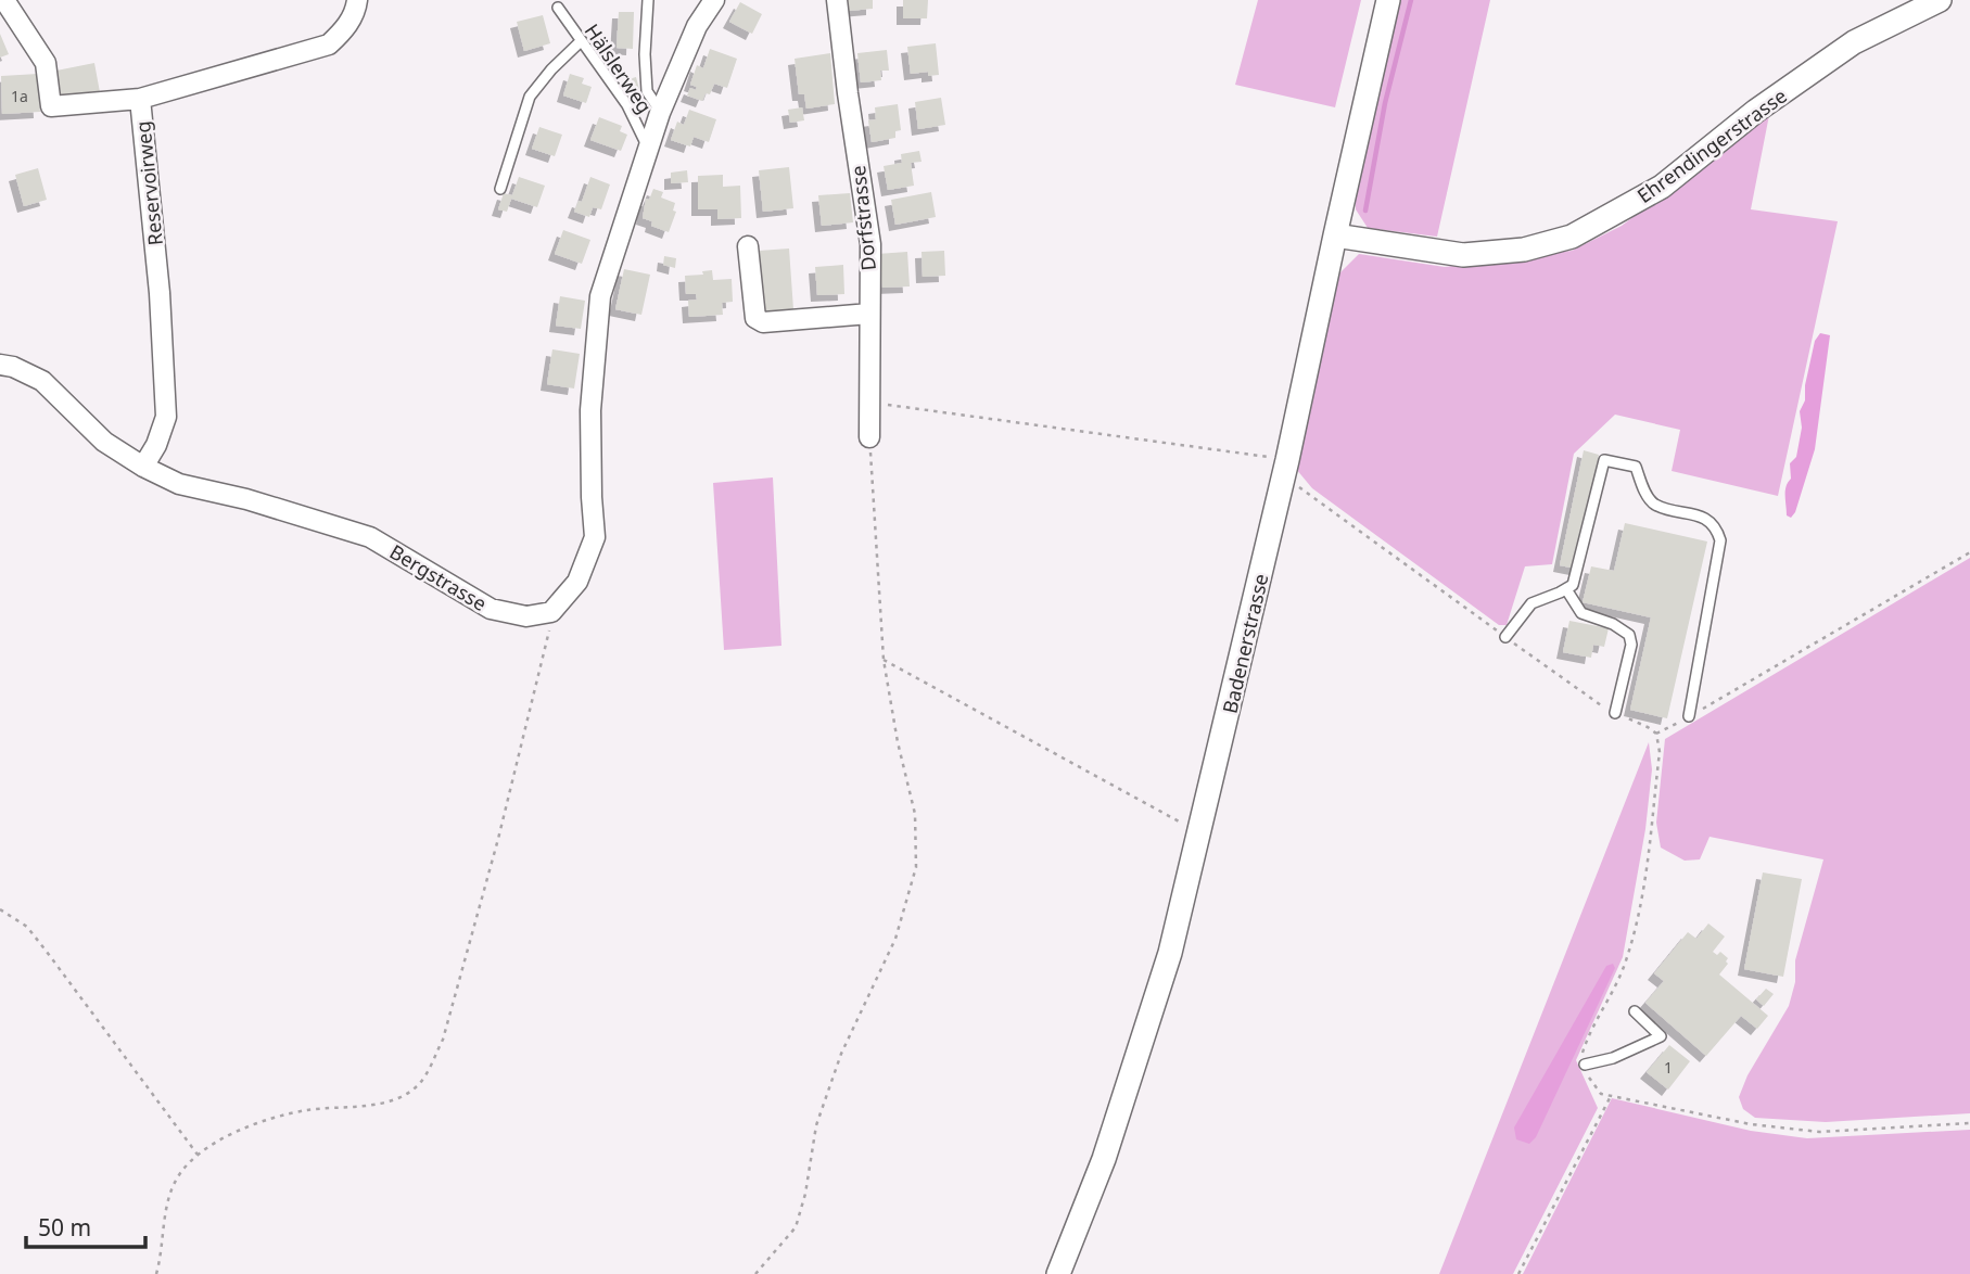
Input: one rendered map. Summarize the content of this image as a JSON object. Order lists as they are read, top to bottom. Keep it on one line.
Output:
{"streets":{"street":["Ehrendingerstrasse","Reservoirweg","Dorfstrasse","Bergstrasse","Badenerstrasse"],"lane":["Hälslerweg"]},"crossings":[["Ehrendingerstrasse","Badenerstrasse"],["Reservoirweg","Bergstrasse"]],"house_numbers":["1a","1"],"scale_bar":"50 m"}
